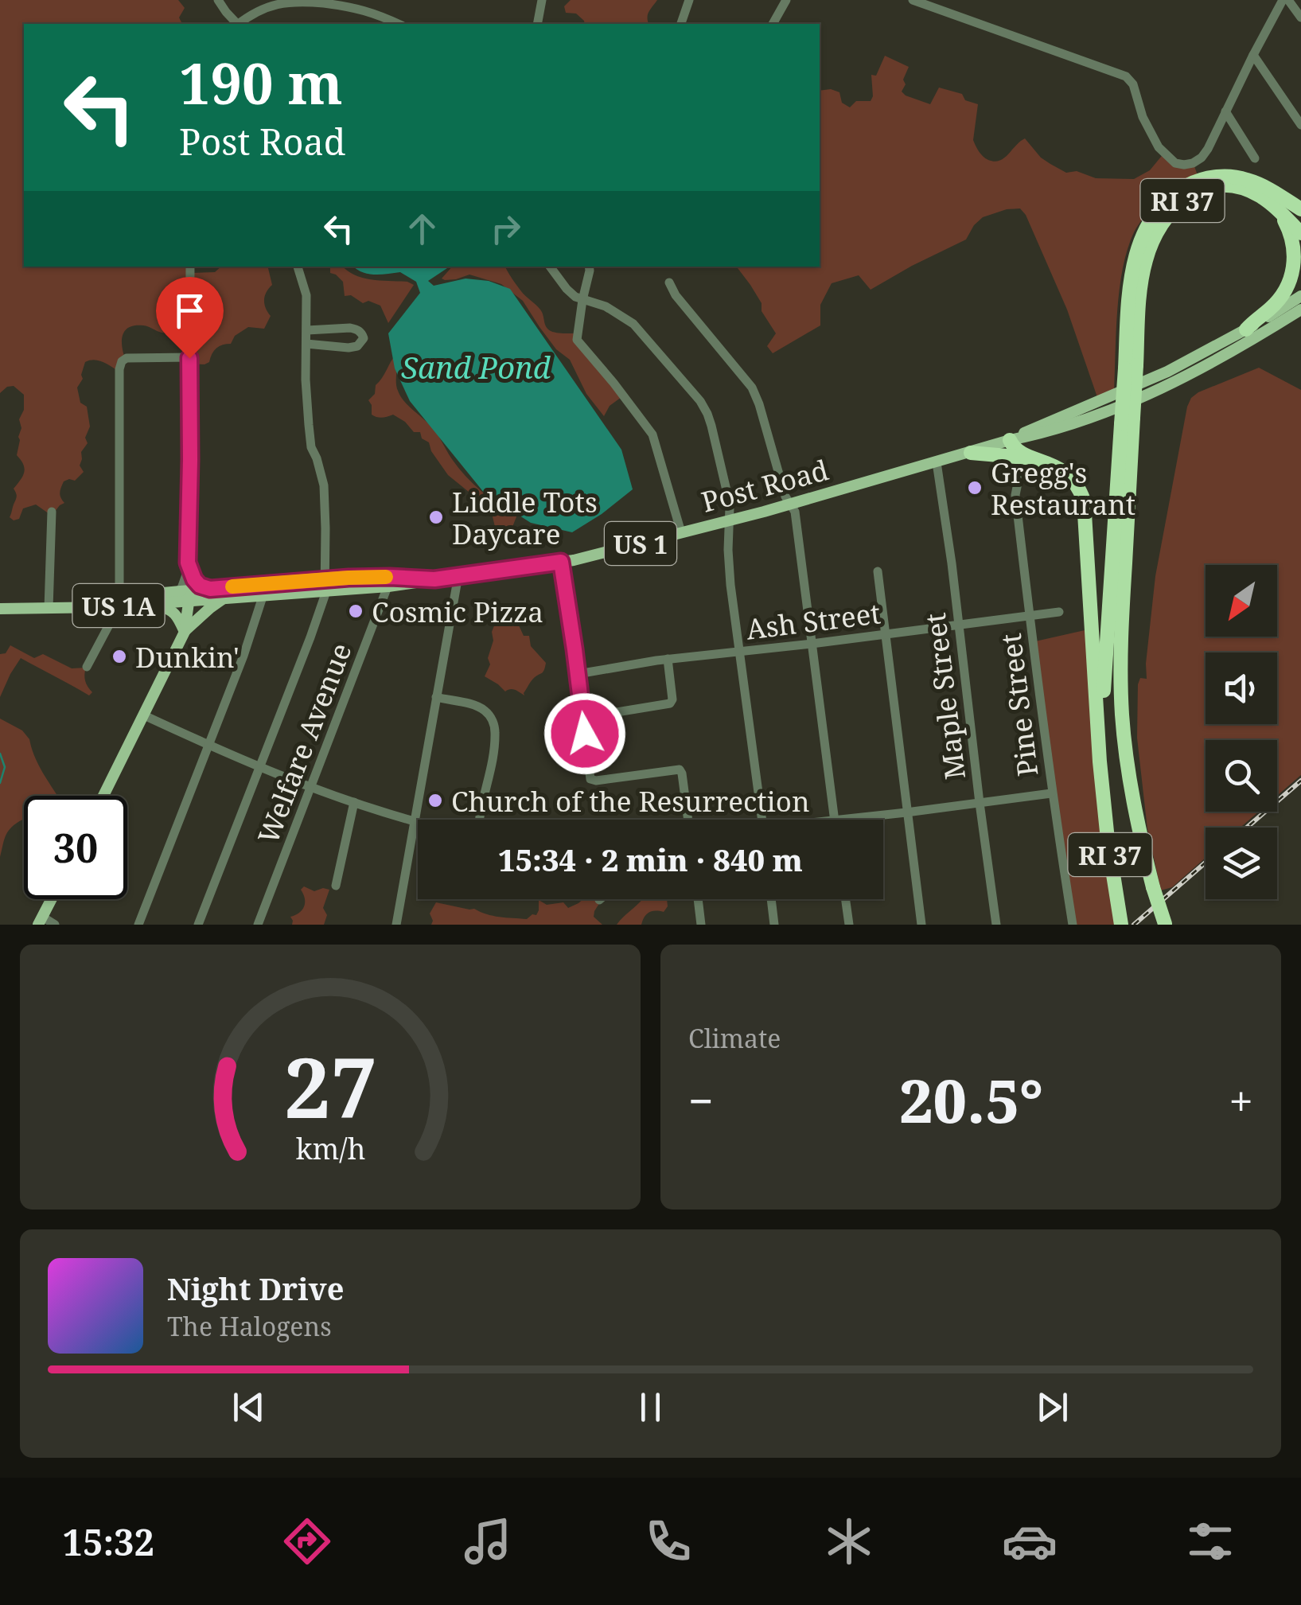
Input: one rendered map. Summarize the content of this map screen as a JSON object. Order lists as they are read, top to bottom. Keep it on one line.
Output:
{"streets":{"highway":["RI 37"],"main road":["Post Road","US 1","US 1A"],"street":["Ash Street","Maple Street","Pine Street","Welfare Avenue"]},"crossings":[["Post Road","Maple Street"],["Post Road","Welfare Avenue"],["Ash Street","Maple Street"],["Ash Street","Pine Street"]],"water":["Sand Pond"],"places":["Gregg's Restaurant","Liddle Tots Daycare","Cosmic Pizza","Dunkin'","Church of the Resurrection"],"north":"bottom left","page":{"turn":["190 m","Post Road"],"limit":"30","trip":"15:34 · 2 min · 840 m","tile":"Climate","heat":["−","20.5°","+"],"song":["Night Drive","The Halogens"],"tabs":"15:32","gauge":["27","km/h"]}}
